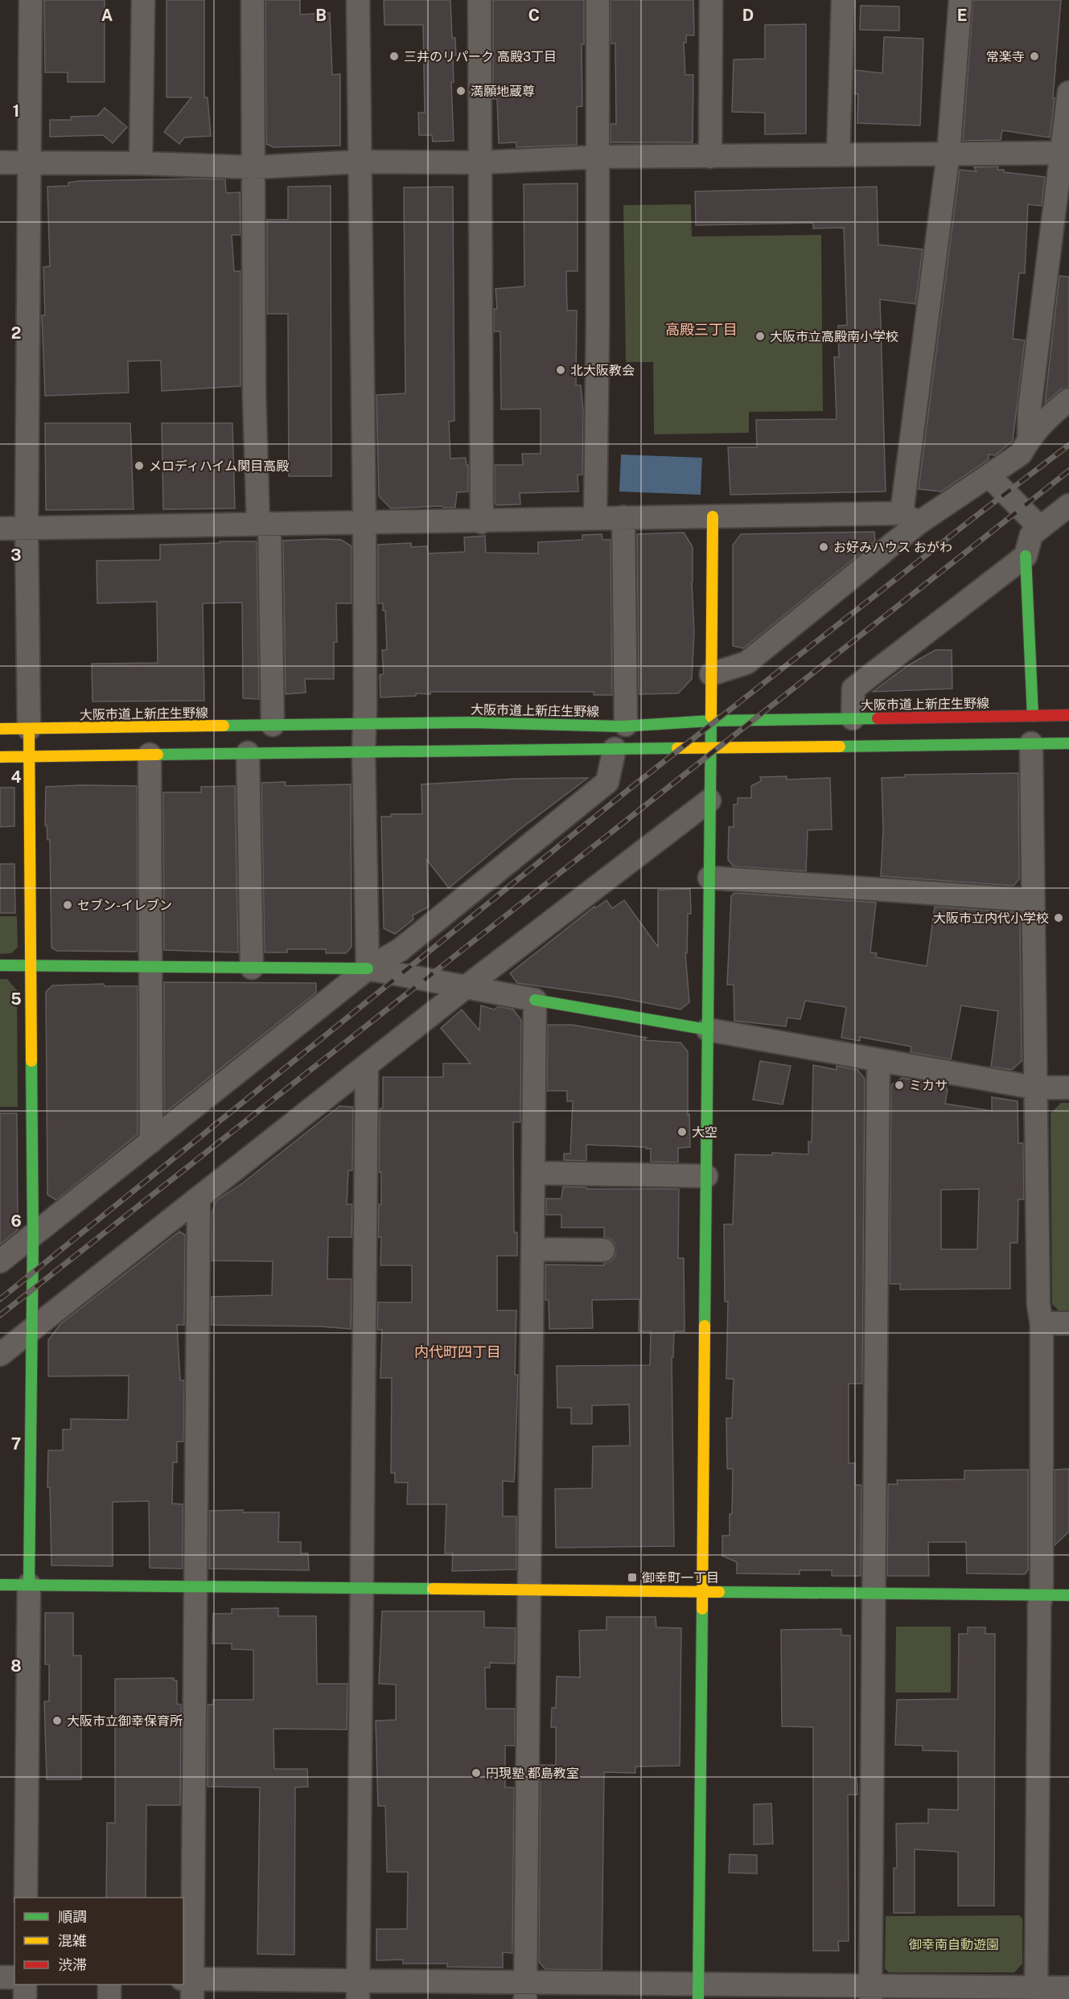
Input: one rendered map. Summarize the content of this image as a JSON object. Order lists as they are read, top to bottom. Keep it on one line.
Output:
{"streets":{"street":["大阪市道上新庄生野線"]},"districts":["高殿三丁目","内代町四丁目"],"parks":["御幸南自動遊園"],"places":{"other":["三井のリパーク 高殿3丁目","常楽寺","満願地蔵尊","大阪市立高殿南小学校","北大阪教会","メロディハイム関目高殿","お好みハウス おがわ","セブン-イレブン","大阪市立内代小学校","ミカサ","大空","大阪市立御幸保育所","円現塾 都島教室"],"transit":["御幸町一丁目"]},"legend":["順調","混雑","渋滞"],"grid":{"columns":["A","B","C","D","E"],"rows":["1","2","3","4","5","6","7","8"]}}
